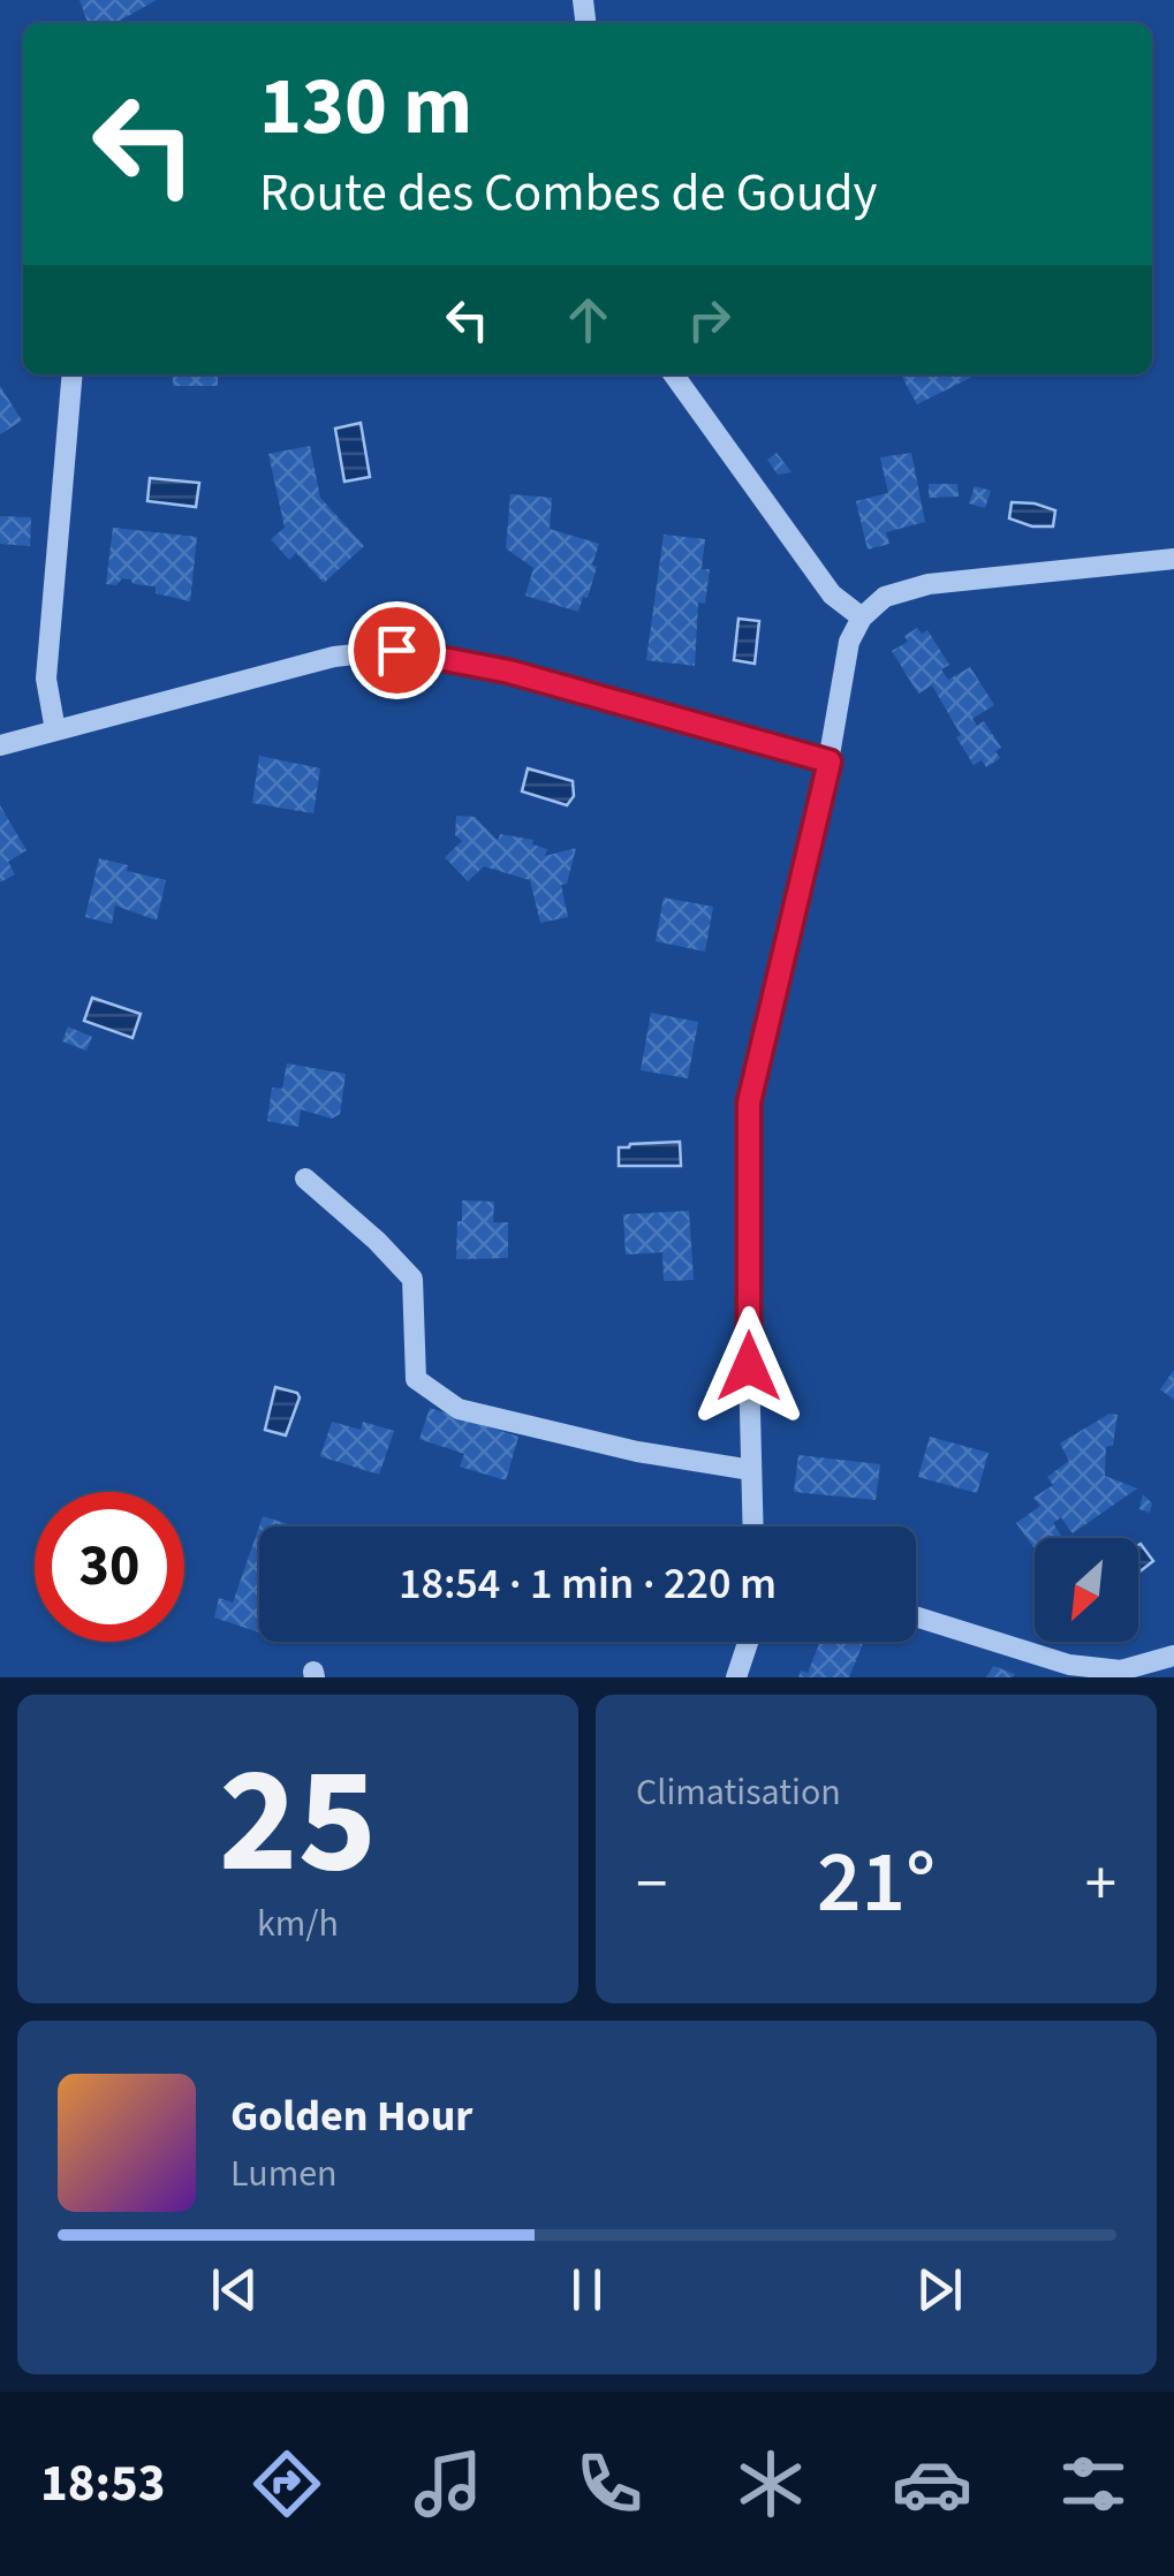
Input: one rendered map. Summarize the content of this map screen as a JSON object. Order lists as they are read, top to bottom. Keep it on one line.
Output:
{"north":"bottom left","page":{"turn":["130 m","Route des Combes de Goudy"],"limit":"30","trip":"18:54 · 1 min · 220 m","tile":[["25","km/h"],"Climatisation"],"heat":["−","21°","+"],"song":["Golden Hour","Lumen"],"tabs":"18:53"}}
